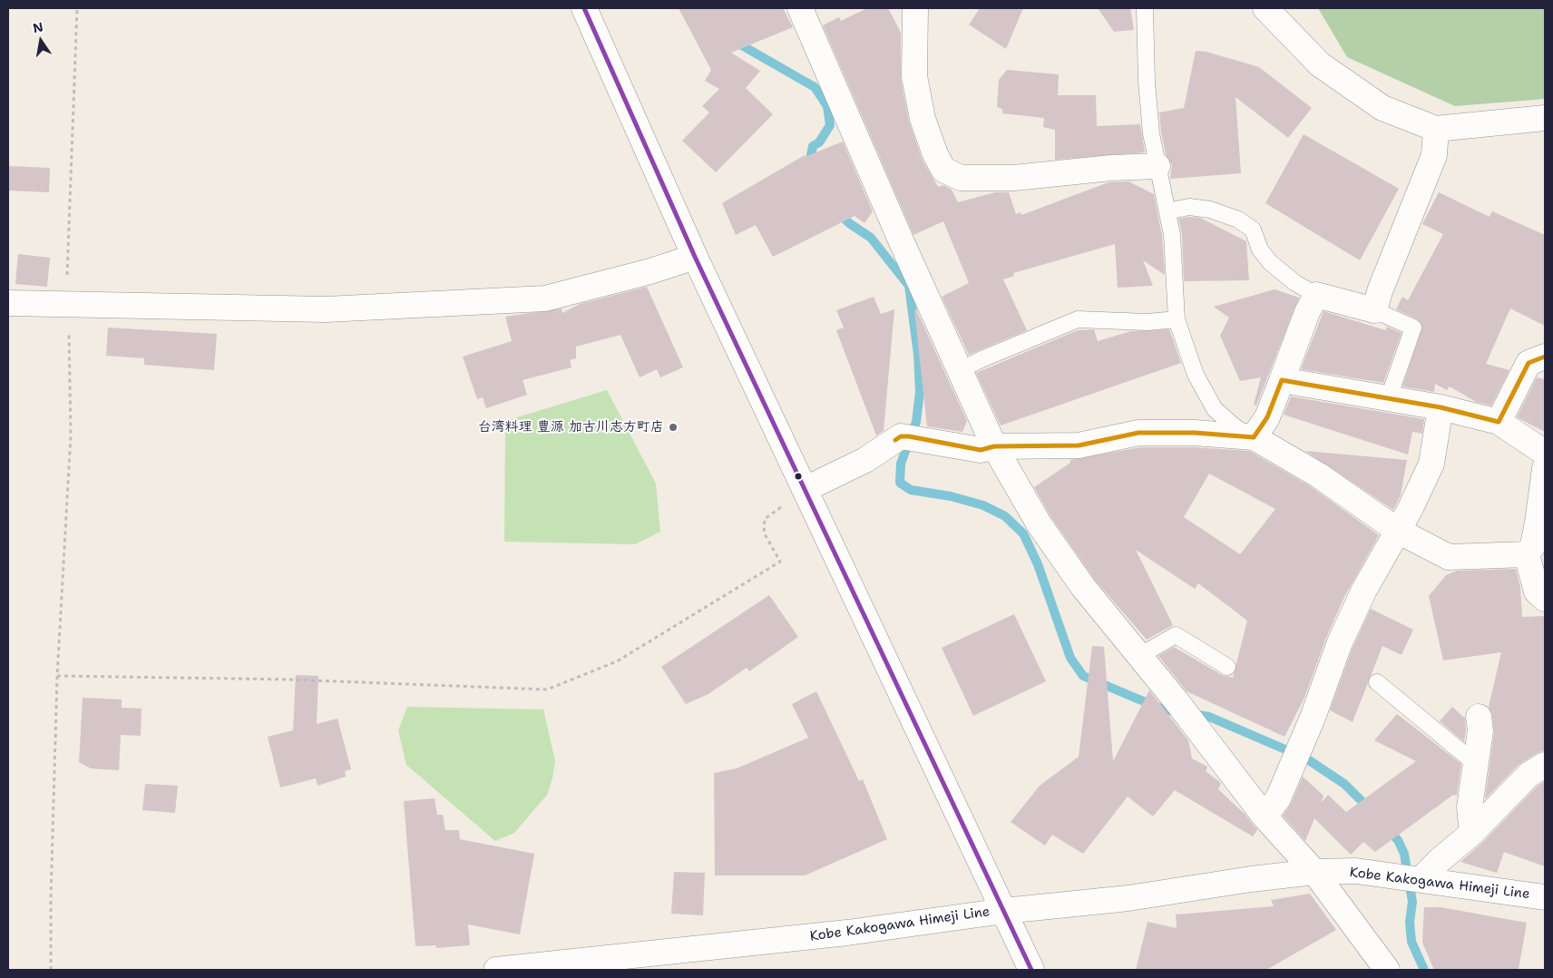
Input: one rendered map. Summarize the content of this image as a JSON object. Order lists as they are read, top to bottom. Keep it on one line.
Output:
{"streets":{"street":["Kobe Kakogawa Himeji Line"]},"places":["台湾料理 豊源 加古川志方町店"],"north":"top"}
